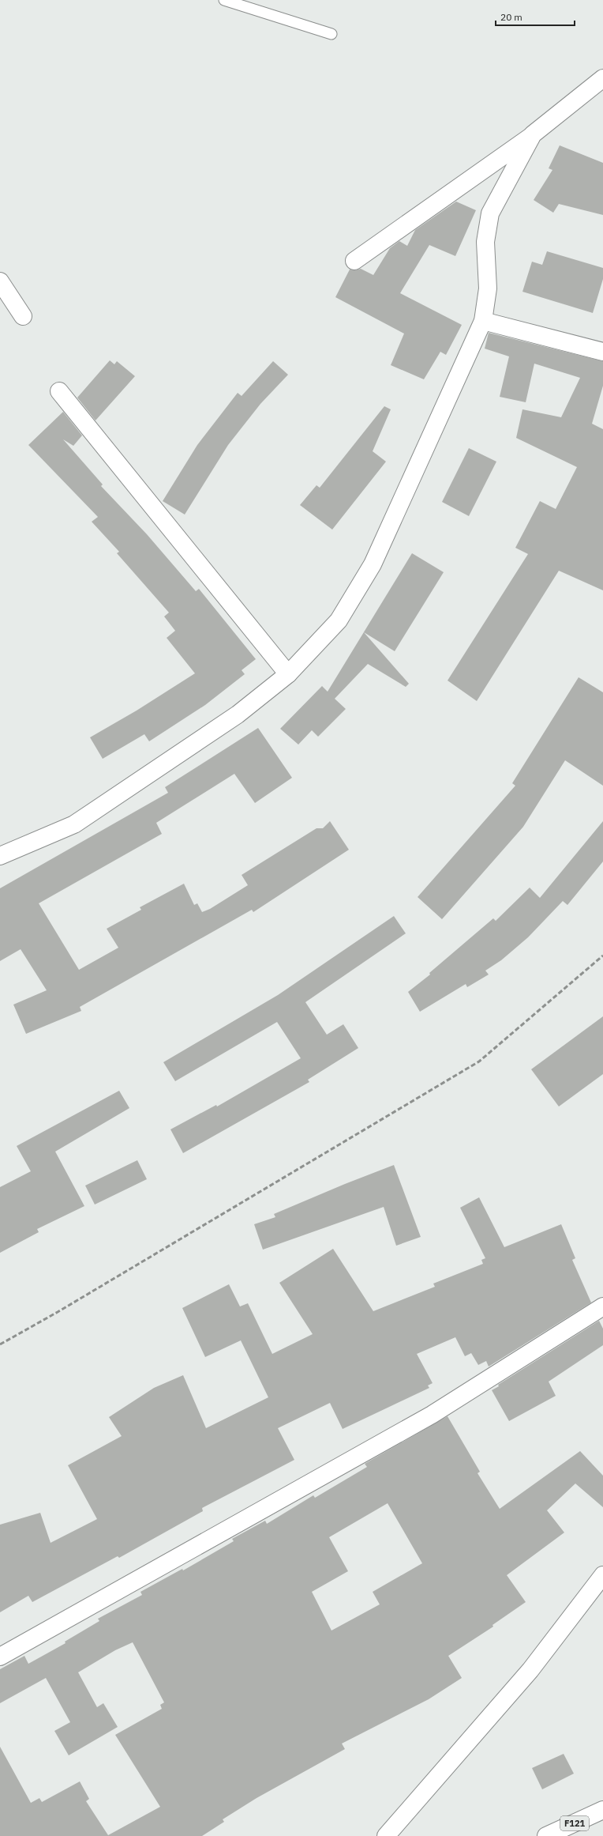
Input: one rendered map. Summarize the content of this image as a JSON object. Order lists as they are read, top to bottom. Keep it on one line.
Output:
{"streets":{"street":["F121"]},"scale_bar":"20 m"}
